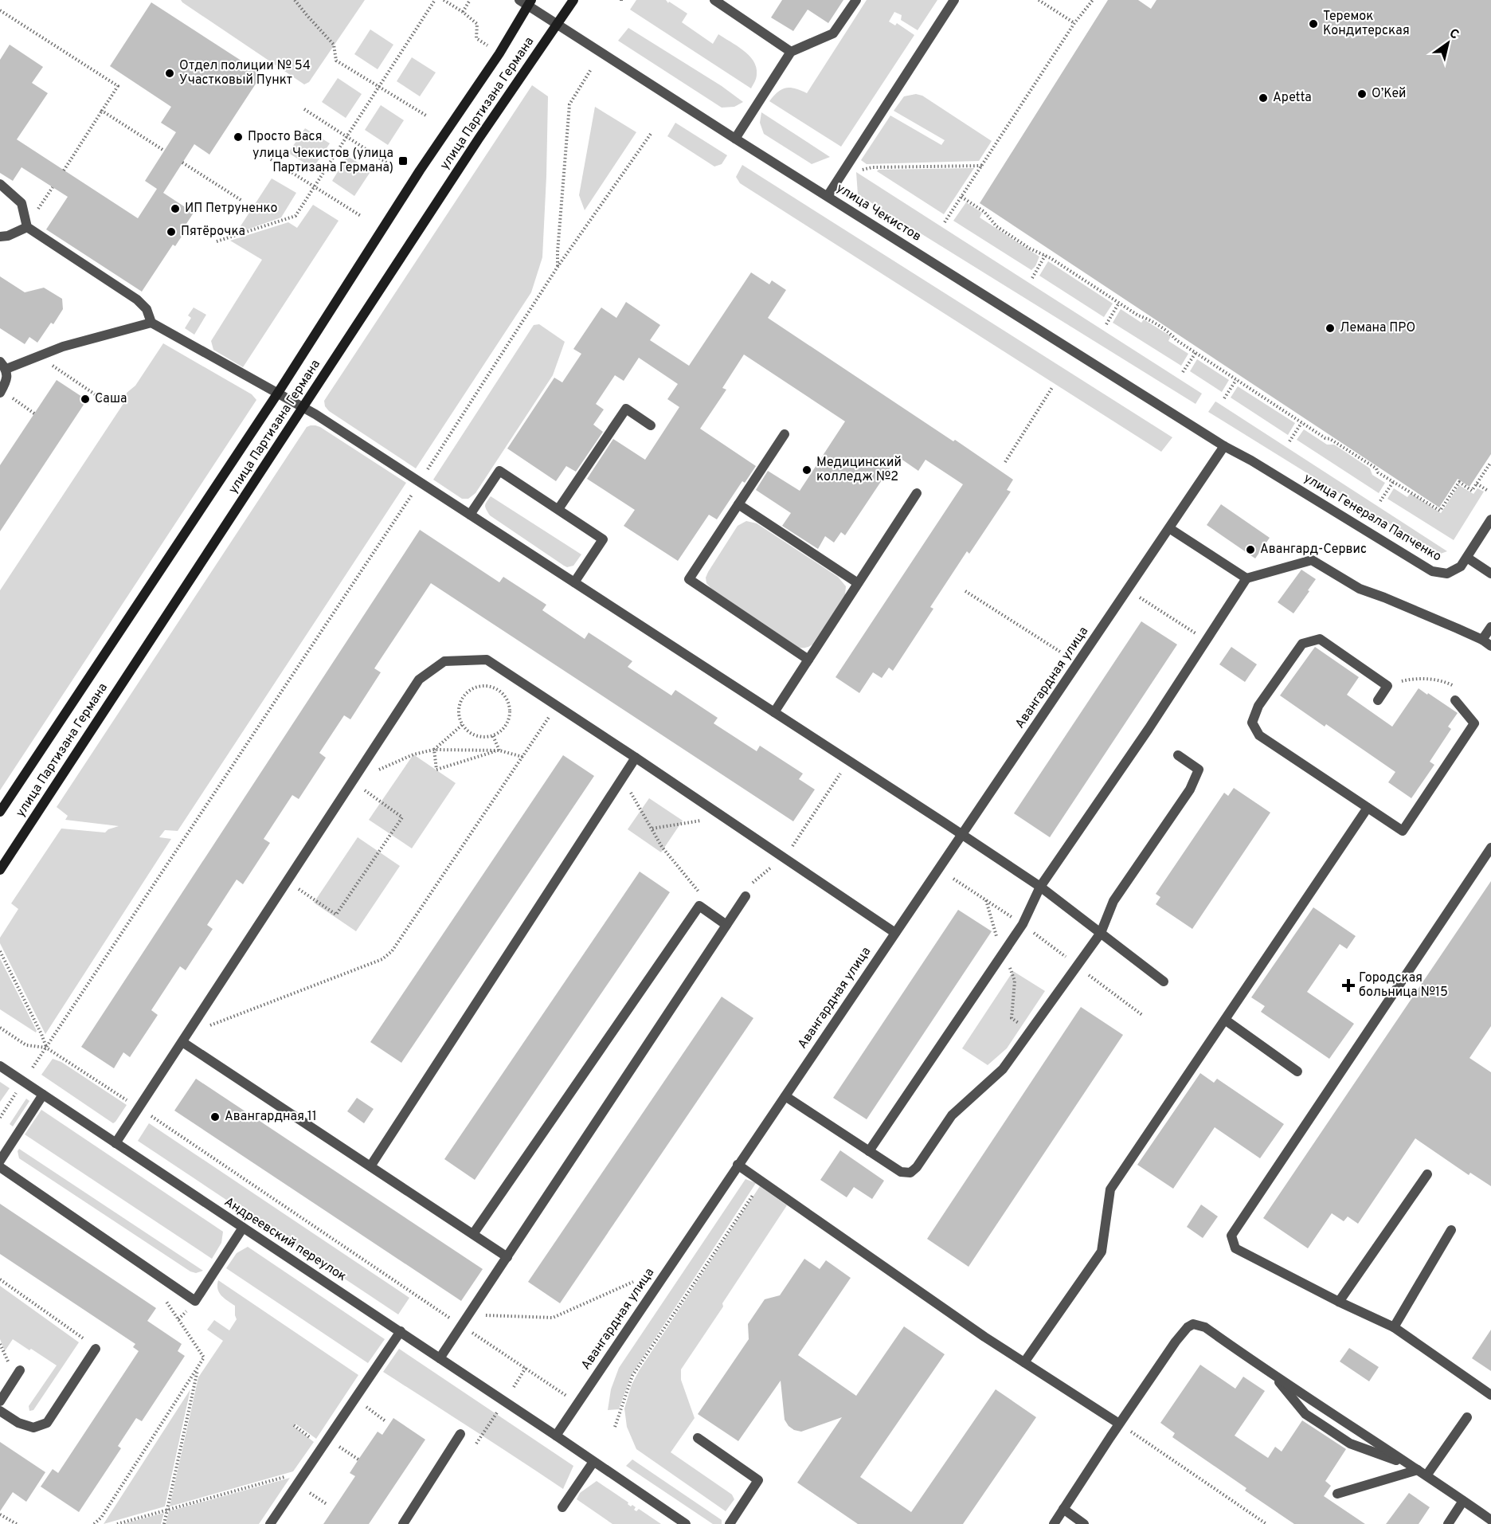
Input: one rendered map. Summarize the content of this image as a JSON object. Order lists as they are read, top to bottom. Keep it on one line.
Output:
{"streets":{"main road":["улица Партизана Германа"],"street":["улица Чекистов","улица Генерала Папченко","Авангардная улица","Андреевский переулок"]},"crossings":[["улица Партизана Германа","улица Чекистов"],["улица Чекистов","улица Генерала Папченко"],["улица Чекистов","Авангардная улица"],["улица Генерала Папченко","Авангардная улица"],["Авангардная улица","Андреевский переулок"]],"places":{"other":["Теремок Кондитерская","Отдел полиции № 54 Участковый Пункт","О’Кей","Apetta","Просто Вася","ИП Петруненко","Пятёрочка","Лемана ПРО","Саша","Медицинский колледж №2","Авангард-Сервис","Авангардная 11"],"transit":["улица Чекистов (улица Партизана Германа)"],"health":["Городская больница №15"]},"north":"top right"}
